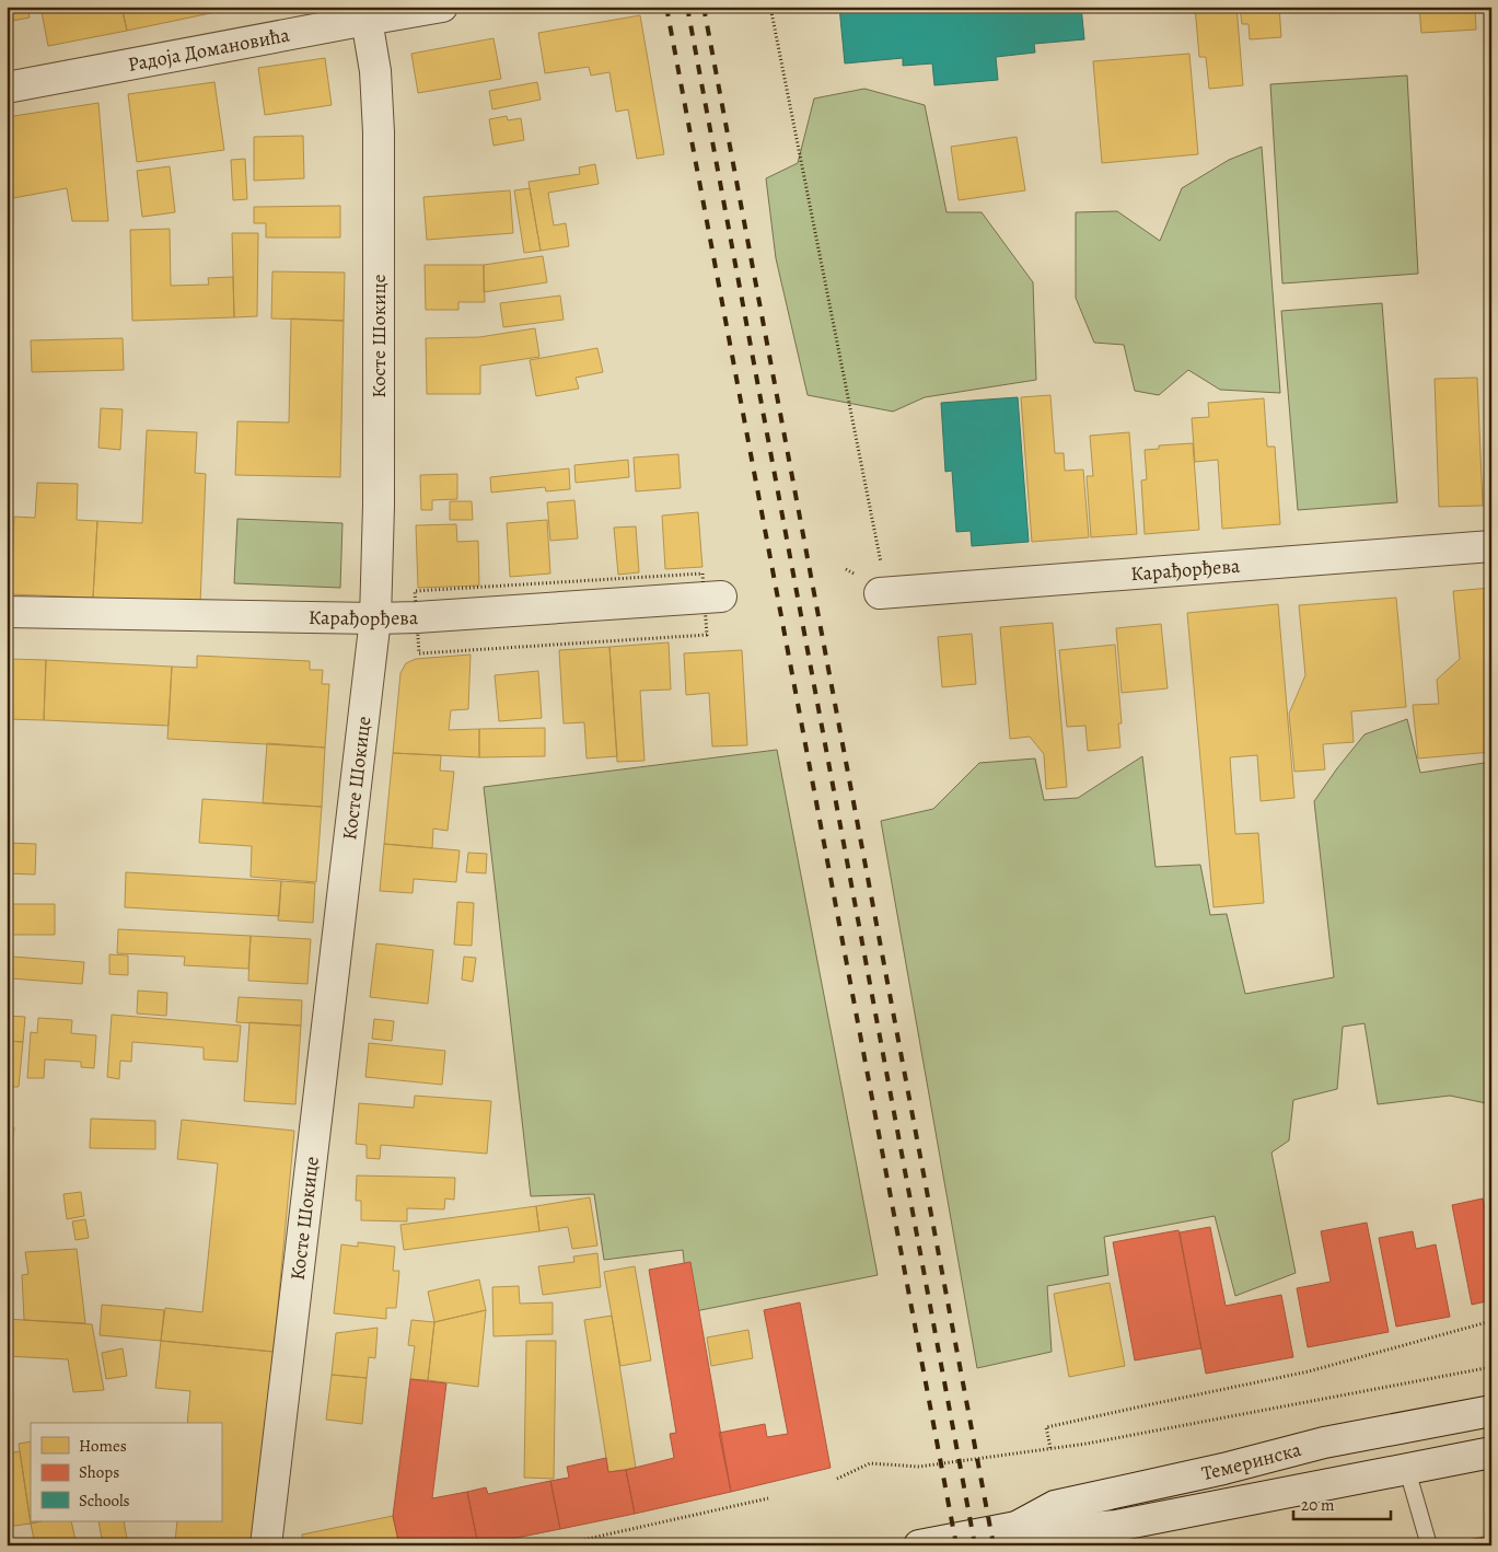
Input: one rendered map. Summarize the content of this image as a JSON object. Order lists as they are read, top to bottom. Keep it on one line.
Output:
{"streets":{"street":["Радоја Домановића","Косте Шокице","Карађорђева","Темеринска"]},"crossings":[["Радоја Домановића","Косте Шокице"],["Косте Шокице","Карађорђева"]],"legend":["Homes","Shops","Schools"],"scale_bar":"20 m"}
